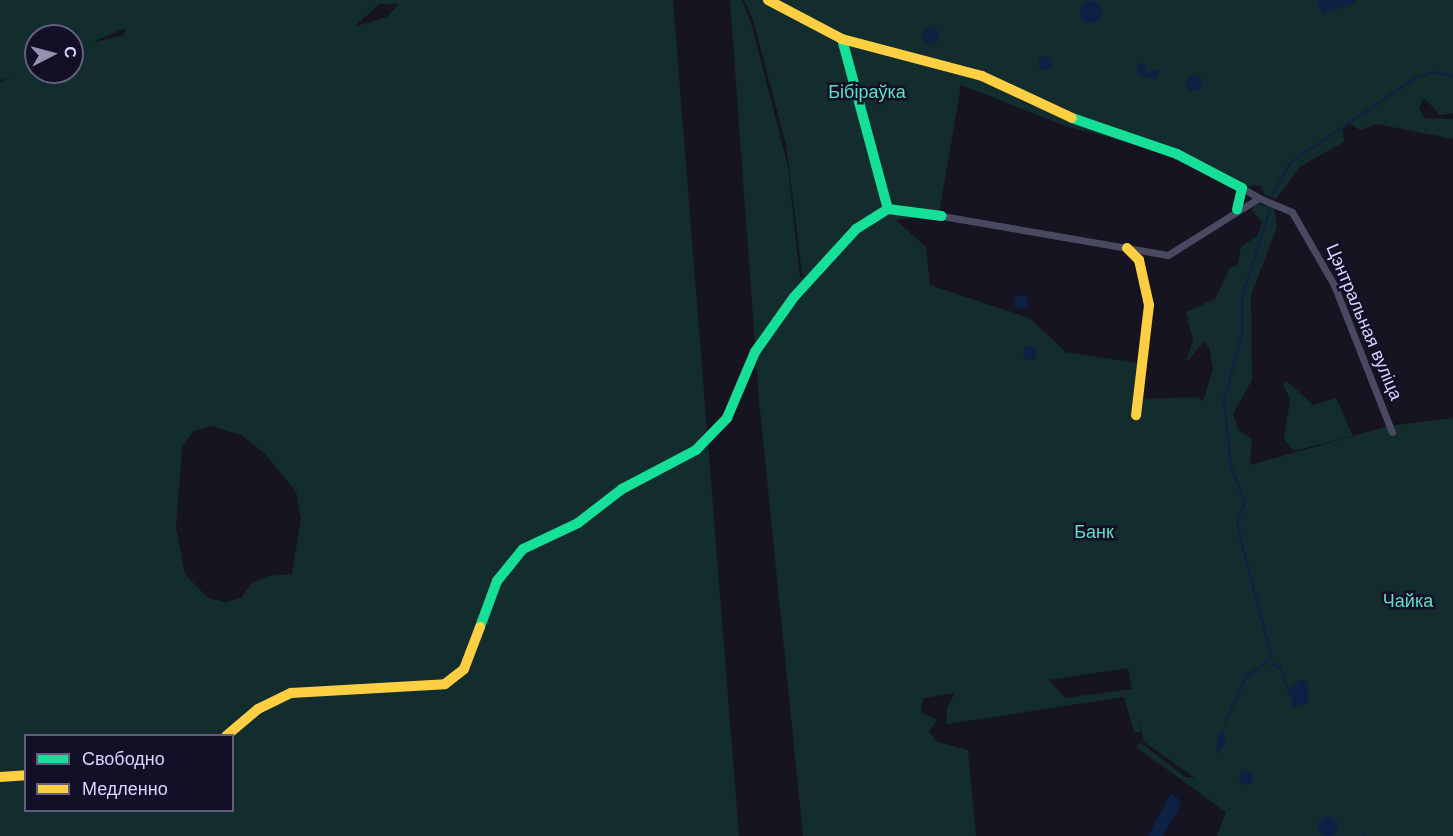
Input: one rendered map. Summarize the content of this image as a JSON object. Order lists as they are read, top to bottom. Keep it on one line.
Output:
{"streets":{"street":["Цэнтральная вуліца"]},"parks":["Бібіраўка","Банк","Чайка"],"legend":["Свободно","Медленно"],"north":"right"}
